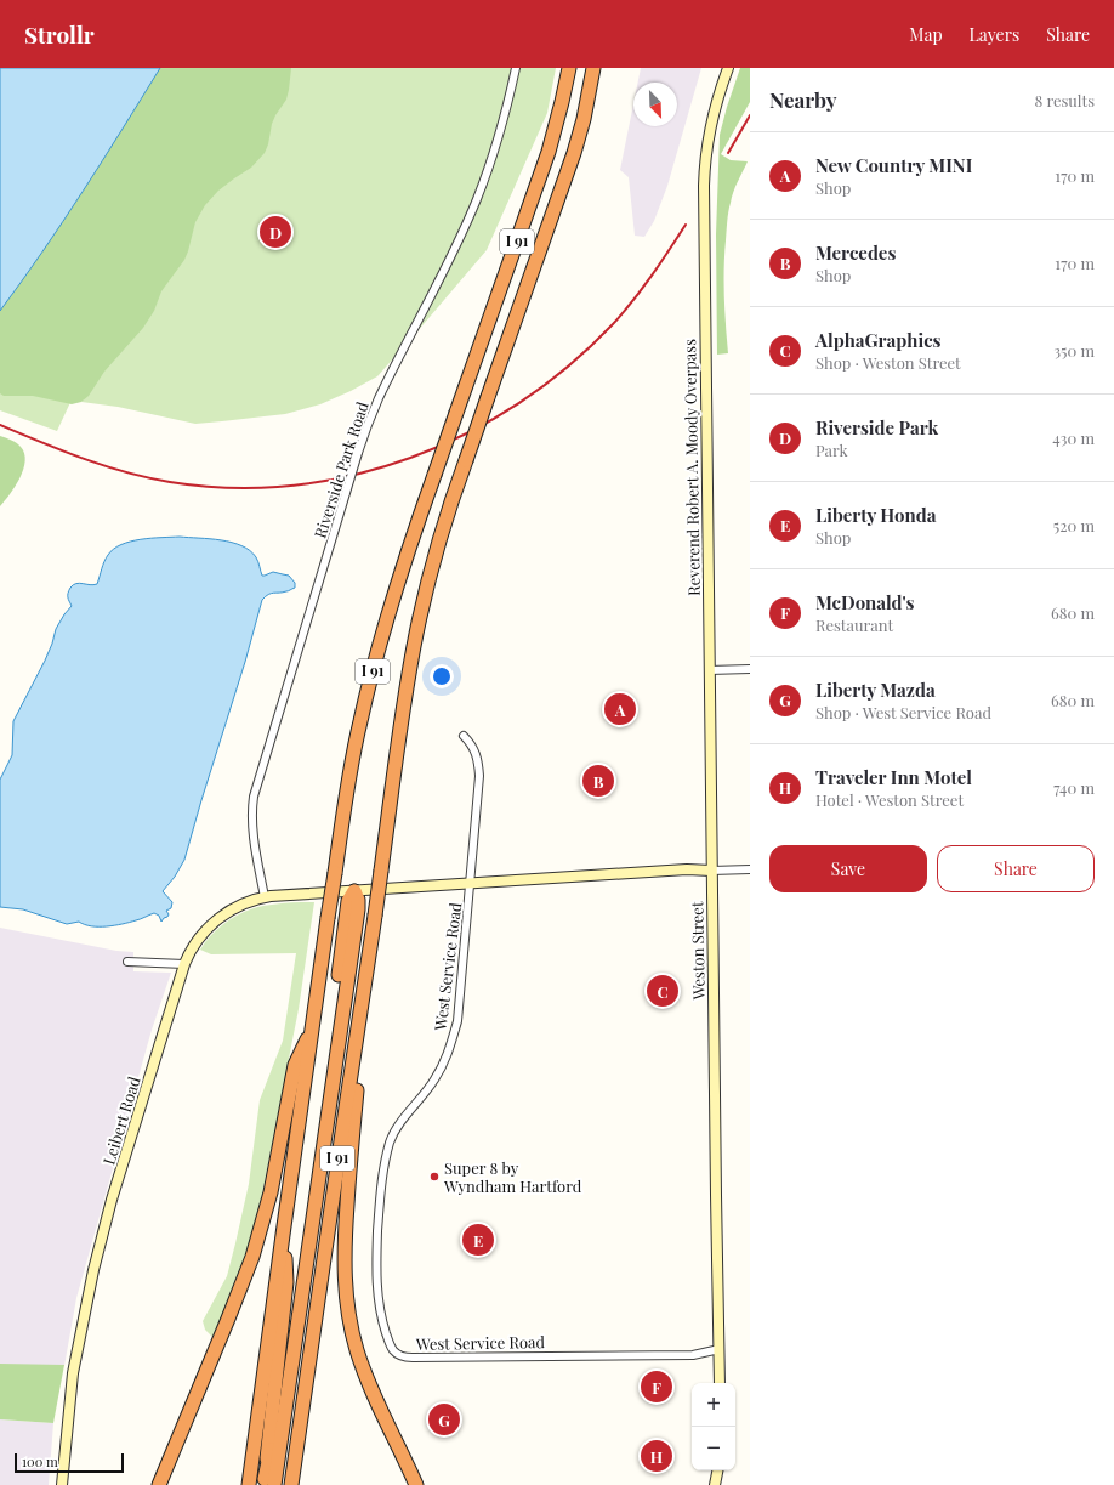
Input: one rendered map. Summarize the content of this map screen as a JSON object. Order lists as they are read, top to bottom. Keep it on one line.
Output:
{"streets":{"highway":["I 91"],"main road":["Reverend Robert A. Moody Overpass","Weston Street","Leibert Road"],"street":["Riverside Park Road","West Service Road"]},"crossings":[["Reverend Robert A. Moody Overpass","Weston Street"],["Riverside Park Road","Leibert Road"],["Weston Street","West Service Road"]],"places":["Super 8 by Wyndham Hartford"],"scale_bar":"100 m","north":"bottom right","page":{"header":"Strollr","nav":["Map","Layers","Share"],"heading":["Nearby","8 results"],"list":[{"mark":"A","name":"New Country MINI","note":"Shop","value":"170 m"},{"mark":"B","name":"Mercedes","note":"Shop","value":"170 m"},{"mark":"C","name":"AlphaGraphics","note":"Shop · Weston Street","value":"350 m"},{"mark":"D","name":"Riverside Park","note":"Park","value":"430 m"},{"mark":"E","name":"Liberty Honda","note":"Shop","value":"520 m"},{"mark":"F","name":"McDonald's","note":"Restaurant","value":"680 m"},{"mark":"G","name":"Liberty Mazda","note":"Shop · West Service Road","value":"680 m"},{"mark":"H","name":"Traveler Inn Motel","note":"Hotel · Weston Street","value":"740 m"}],"pins":["D","A","B","C","E","F","G","H"],"buttons":["Save","Share"],"map_buttons":["+","−"],"scale":"100 m"}}
